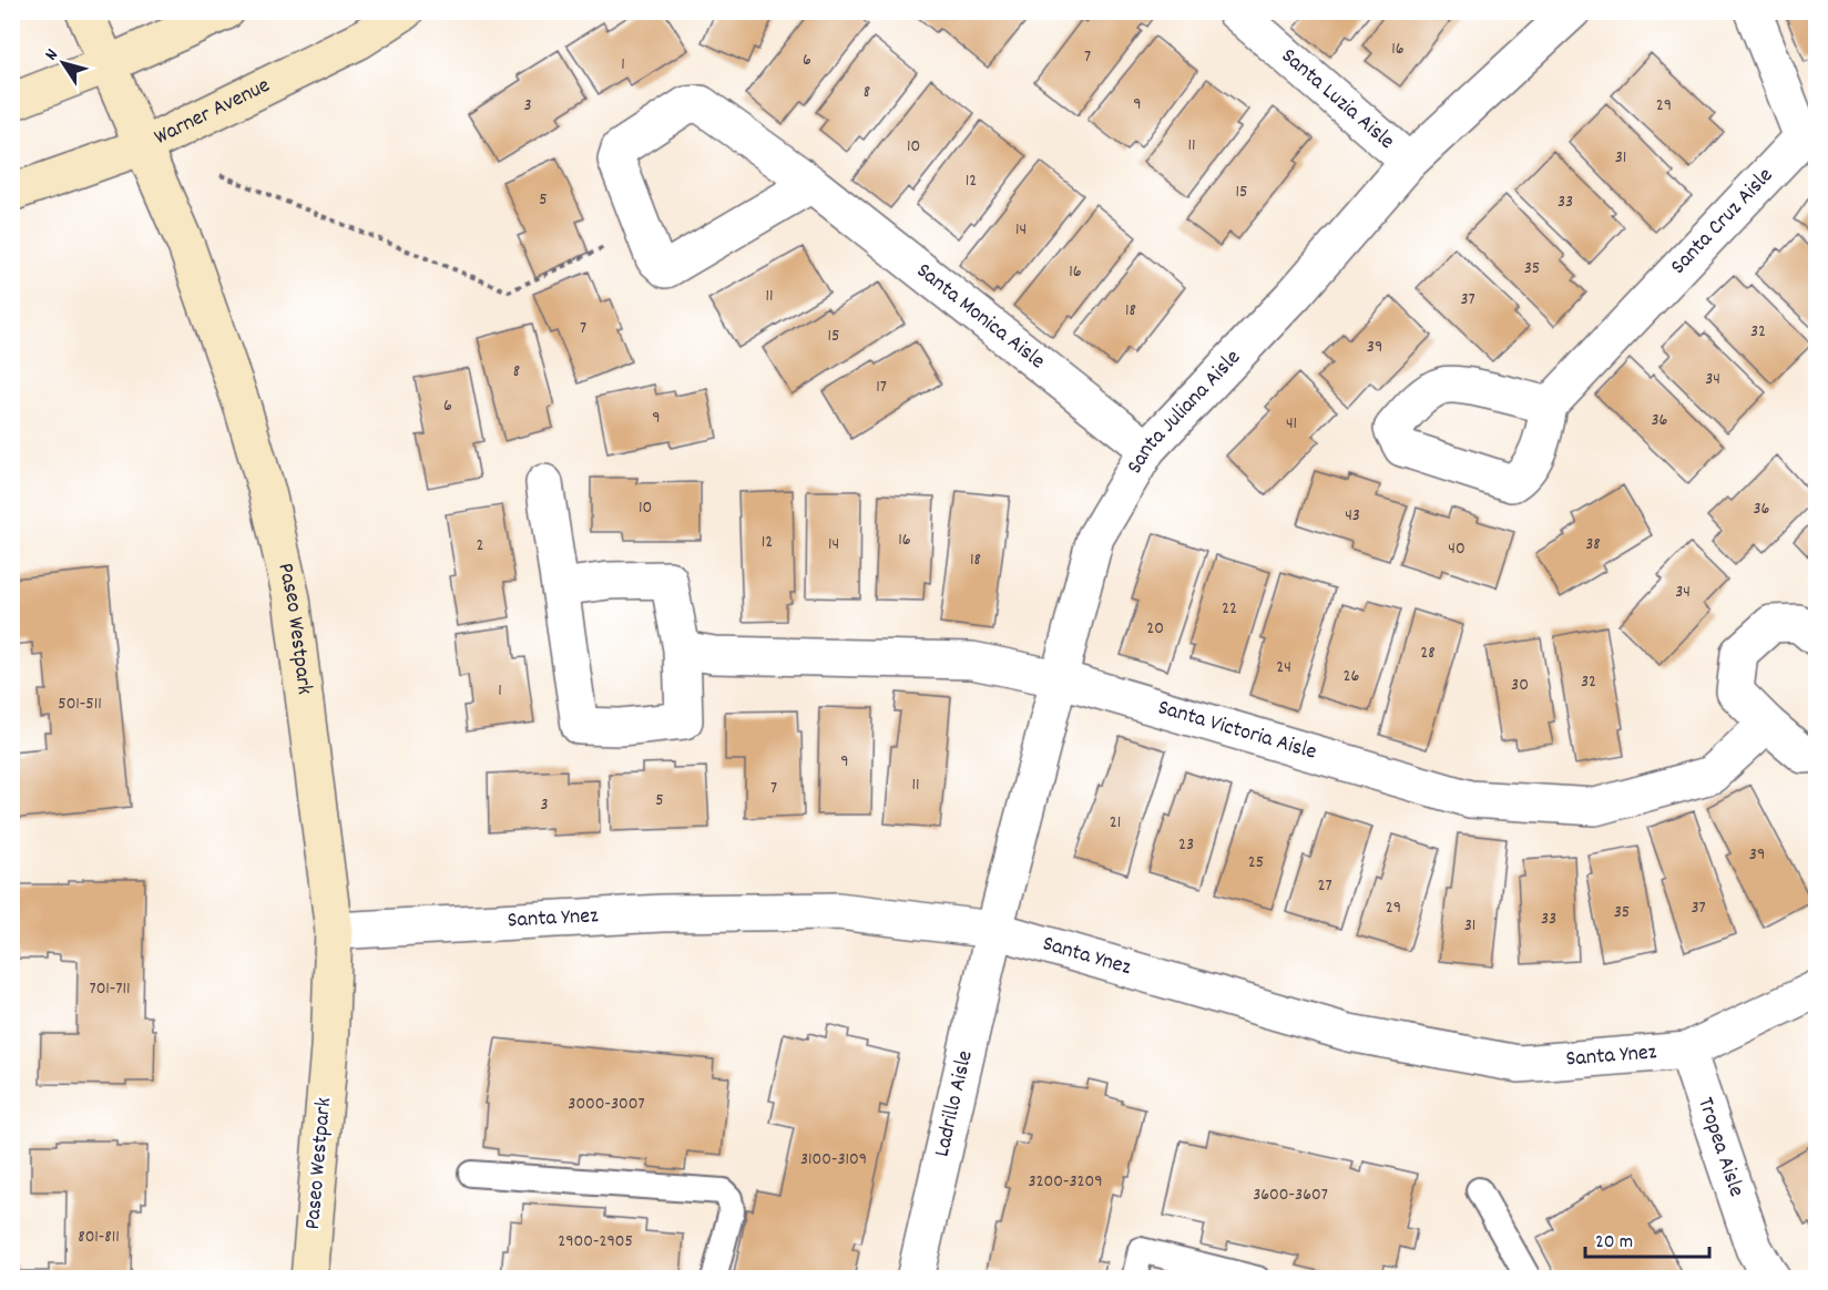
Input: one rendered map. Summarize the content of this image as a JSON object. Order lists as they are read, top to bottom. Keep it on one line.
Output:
{"streets":{"street":["Santa Luzia Aisle","Warner Avenue","Santa Cruz Aisle","Santa Monica Aisle","Santa Juliana Aisle","Paseo Westpark","Santa Victoria Aisle","Santa Ynez","Ladrillo Aisle","Tropea Aisle"]},"crossings":[["Santa Luzia Aisle","Santa Juliana Aisle"],["Warner Avenue","Paseo Westpark"],["Santa Monica Aisle","Santa Juliana Aisle"],["Santa Juliana Aisle","Santa Victoria Aisle"],["Santa Juliana Aisle","Santa Ynez"],["Santa Juliana Aisle","Ladrillo Aisle"],["Paseo Westpark","Santa Ynez"],["Santa Ynez","Ladrillo Aisle"],["Santa Ynez","Tropea Aisle"]],"house_numbers":["16","7","6","1","8","9","3","29","11","10","31","12","15","5","33","14","35","16","11","37","18","7","32","15","39","8","34","17","6","9","36","41","10","36","43","16","12","14","38","2","40","18","34","22","20","28","24","26","32","30","1","501-511","9","11","7","5","3","21","23","39","25","27","29","37","35","33","31","701-711","3000-3007","3100-3109","3200-3209","3600-3607","801-811","2900-2905"],"scale_bar":"20 m","north":"top left"}
